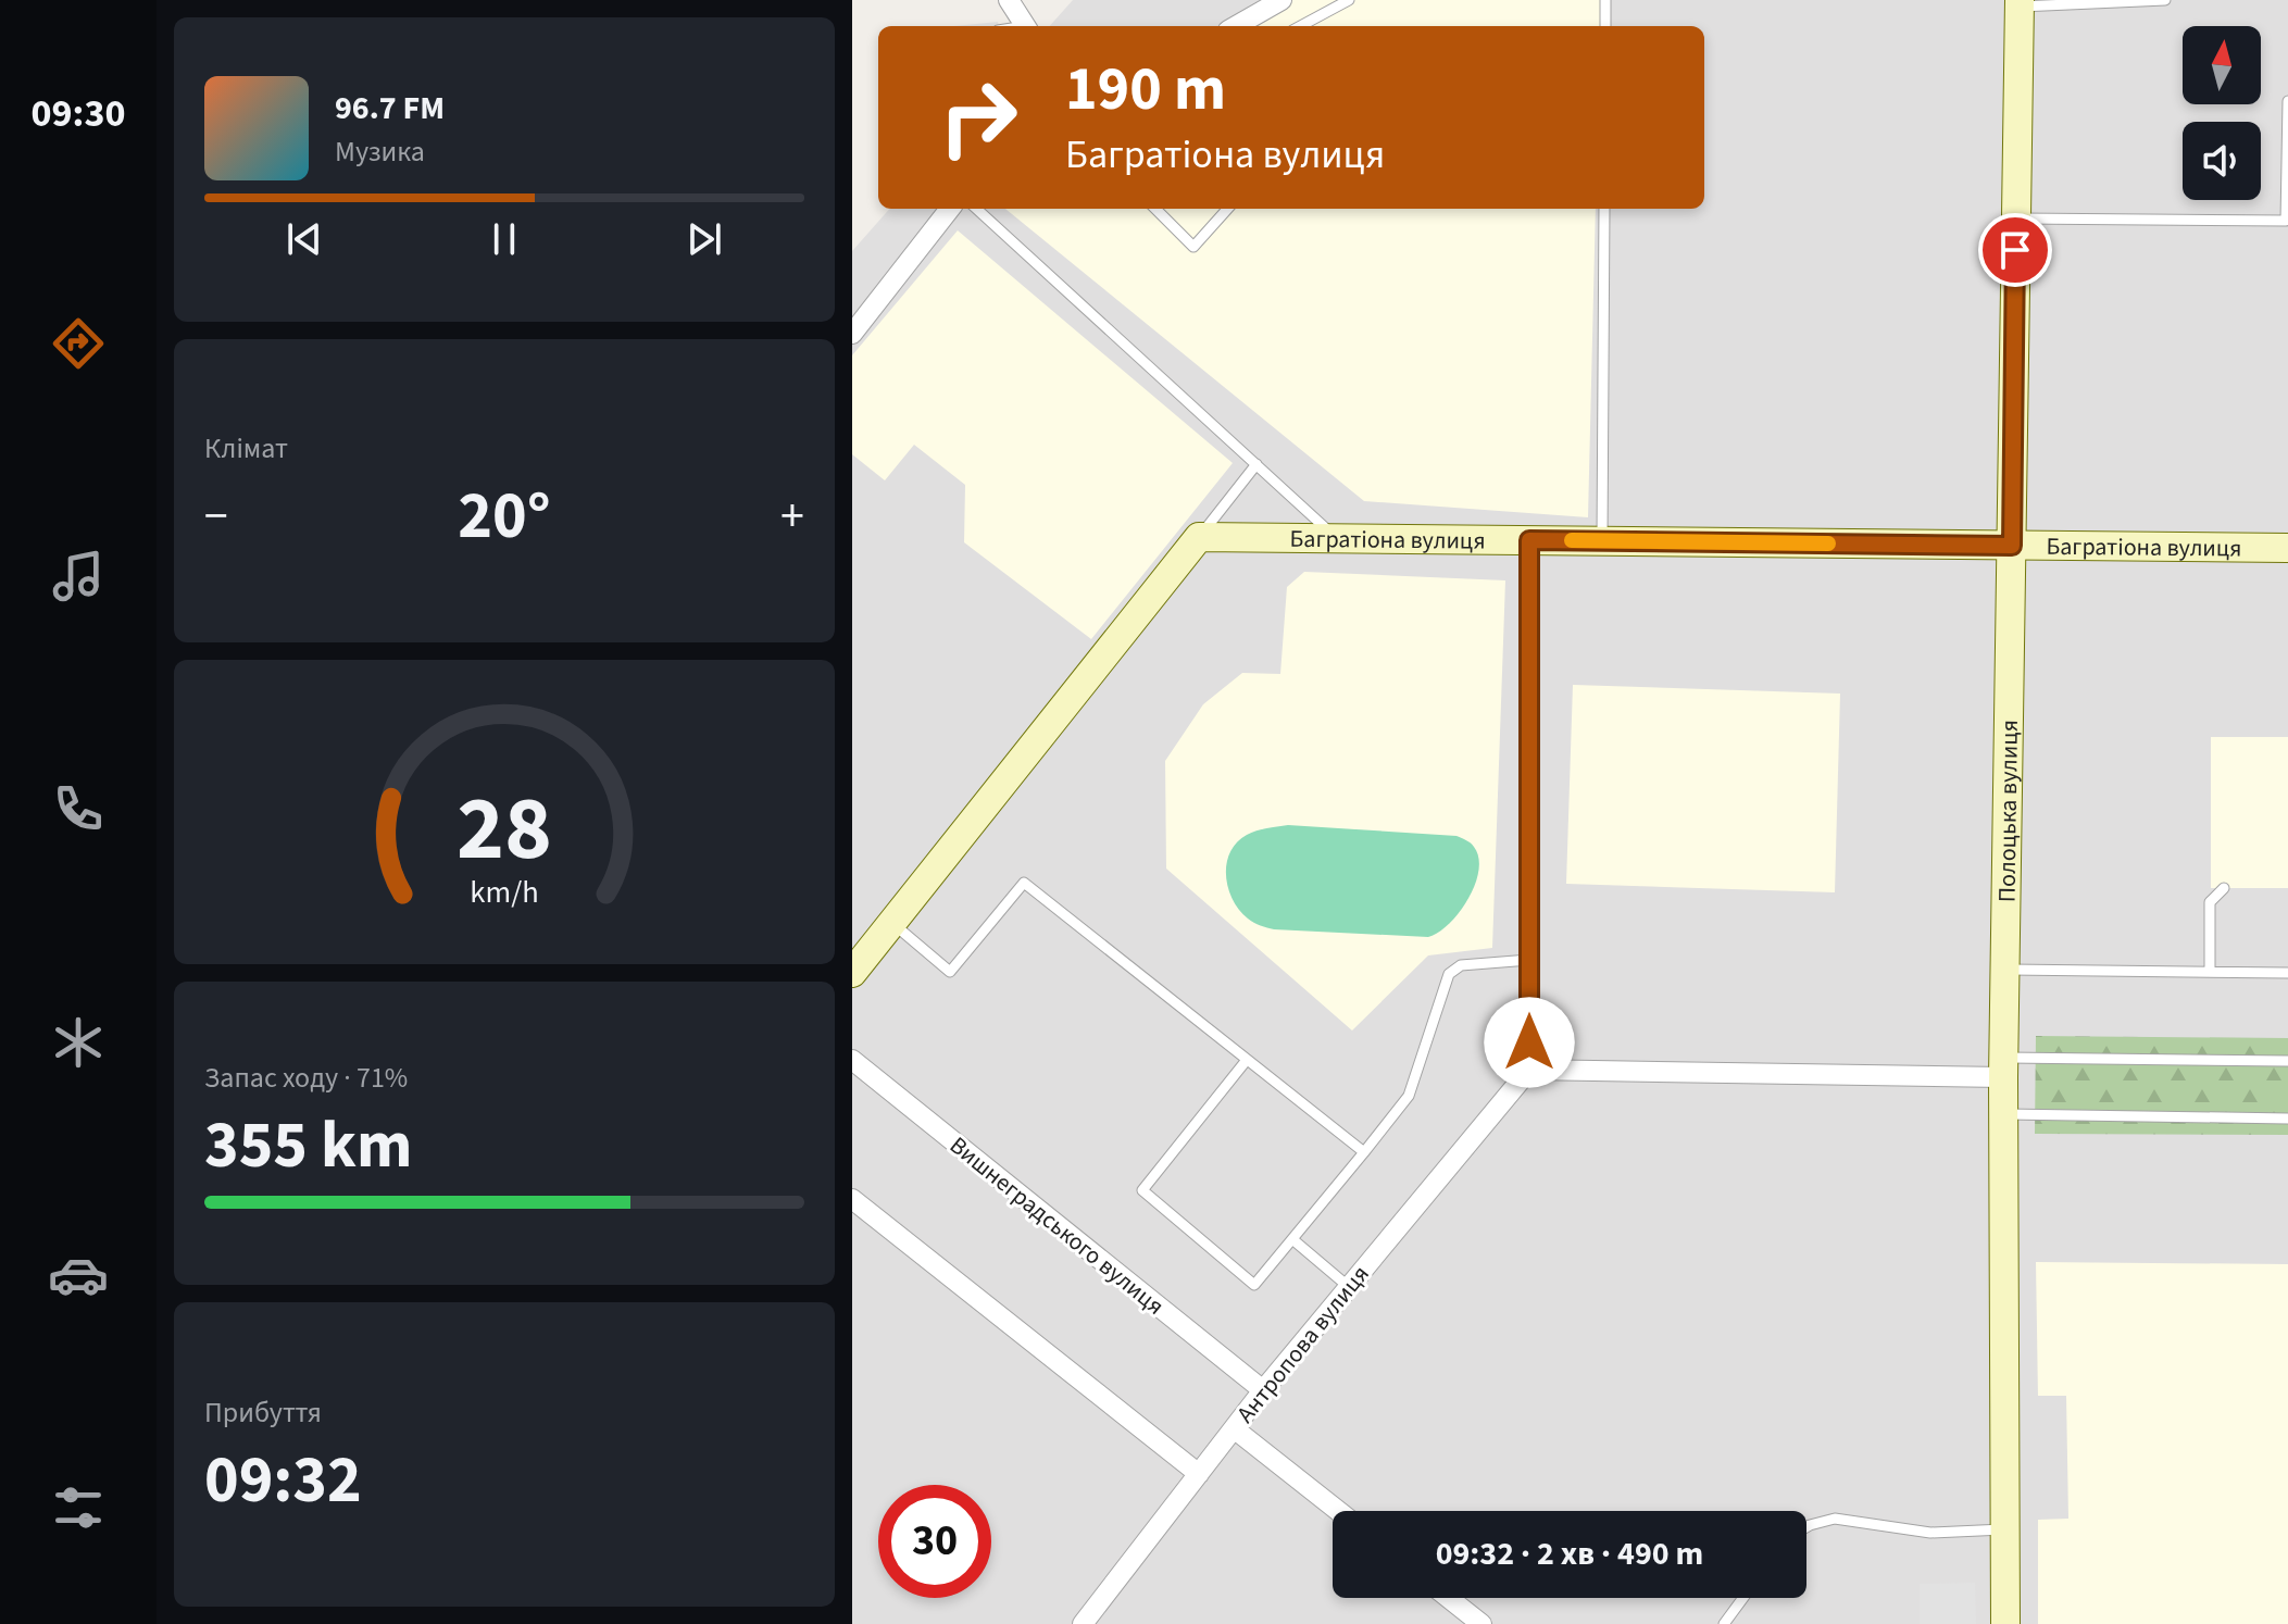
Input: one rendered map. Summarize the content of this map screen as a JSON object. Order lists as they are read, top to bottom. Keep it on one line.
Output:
{"streets":{"street":["Багратіона вулиця","Полоцька вулиця","Вишнеградського вулиця","Антропова вулиця"]},"crossings":[["Багратіона вулиця","Полоцька вулиця"],["Вишнеградського вулиця","Антропова вулиця"]],"north":"top","page":{"tabs":"09:30","turn":["190 m","Багратіона вулиця"],"song":["96.7 FM","Музика"],"tile":["Клімат",["Запас ходу · 71%","355 km"],["Прибуття","09:32"]],"heat":["−","20°","+"],"limit":"30","trip":"09:32 · 2 хв · 490 m","gauge":["28","km/h"]}}
